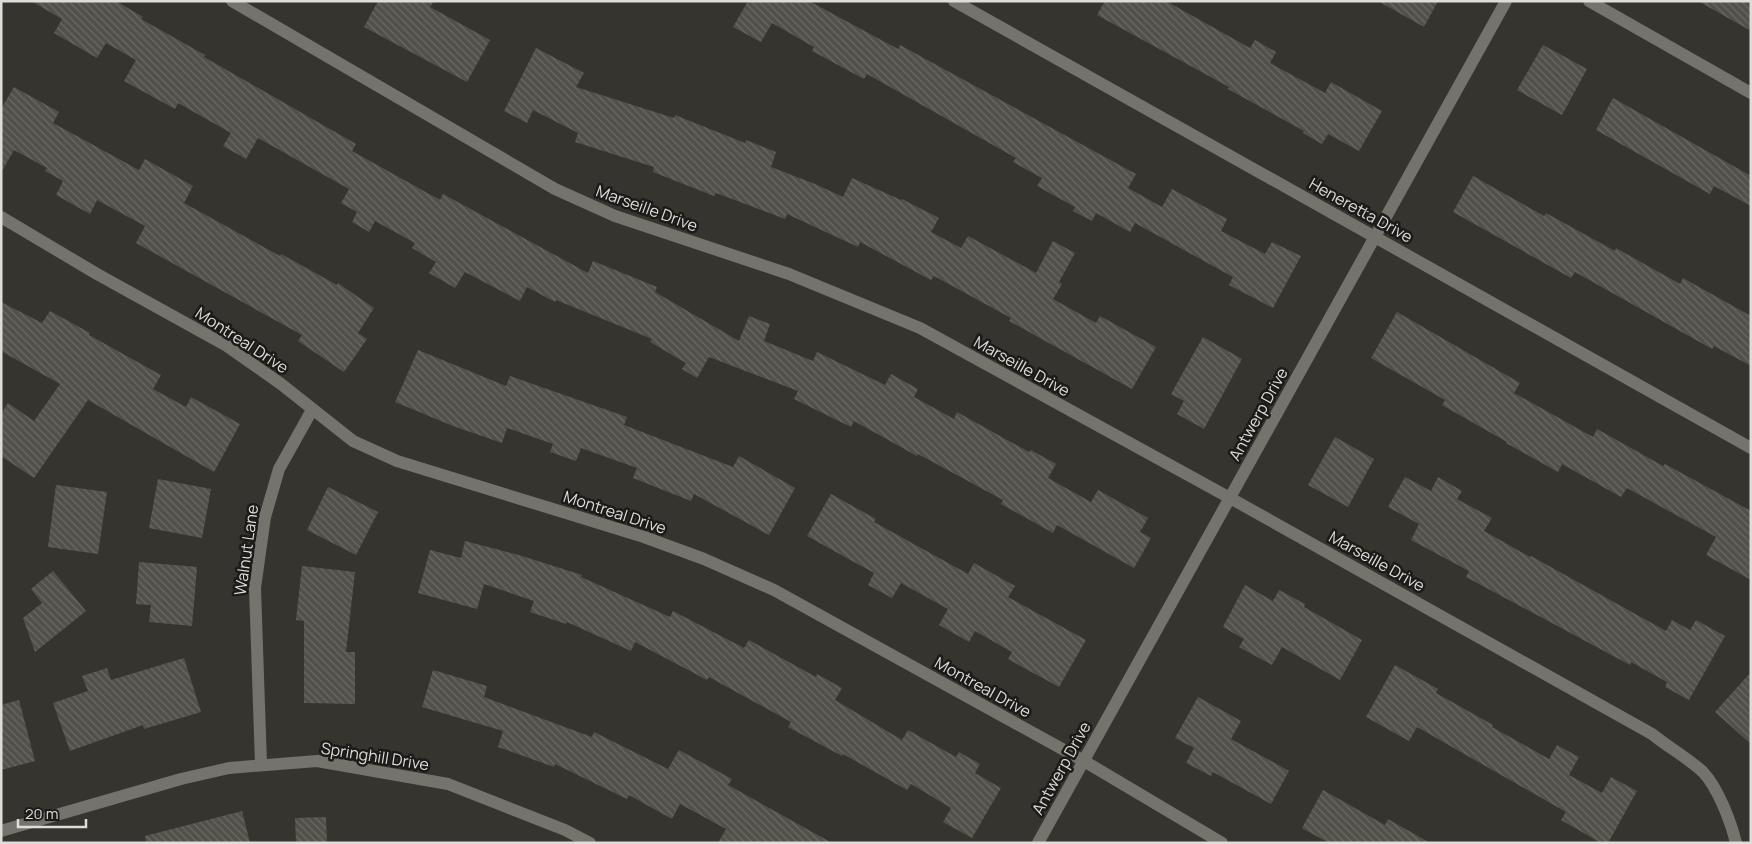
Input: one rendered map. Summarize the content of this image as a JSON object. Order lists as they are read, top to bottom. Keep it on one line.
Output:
{"streets":{"street":["Marseille Drive","Heneretta Drive","Montreal Drive","Antwerp Drive","Walnut Lane","Springhill Drive"]},"crossings":[["Marseille Drive","Antwerp Drive"],["Heneretta Drive","Antwerp Drive"],["Montreal Drive","Antwerp Drive"],["Montreal Drive","Walnut Lane"],["Walnut Lane","Springhill Drive"]],"scale_bar":"20 m"}
